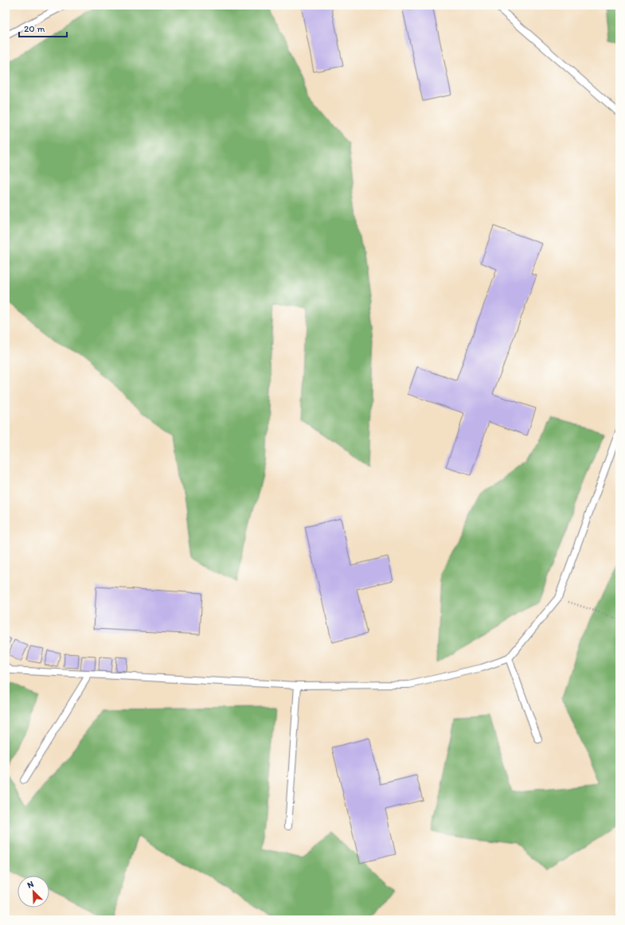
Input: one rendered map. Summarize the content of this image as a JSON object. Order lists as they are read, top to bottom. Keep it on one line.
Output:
{"scale_bar":"20 m","north":"top left"}
